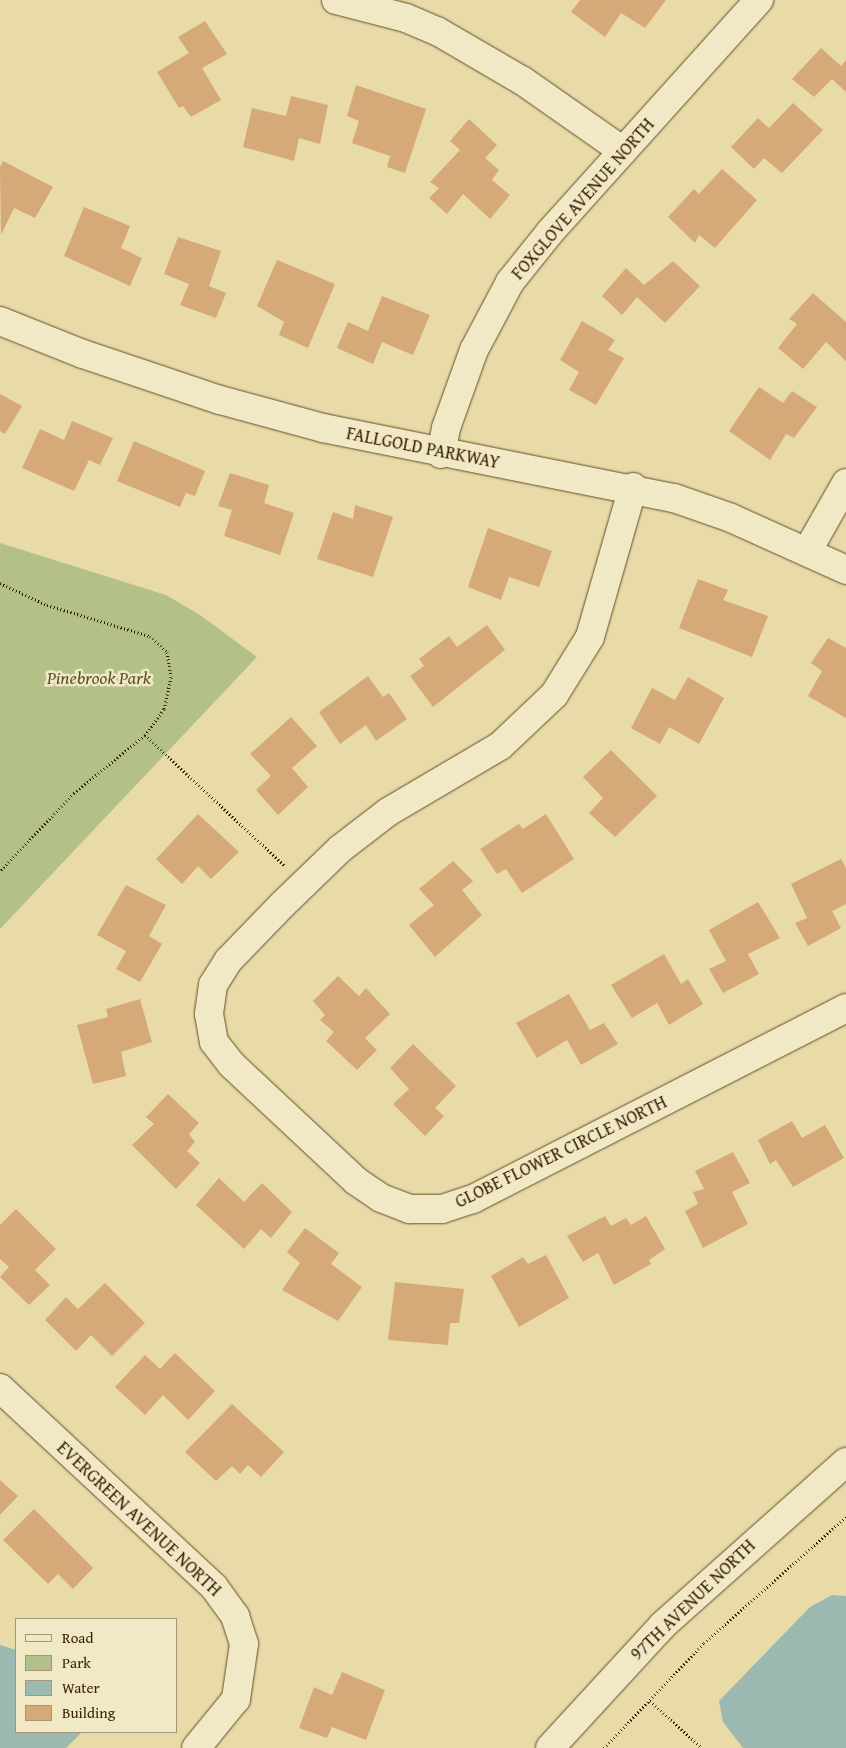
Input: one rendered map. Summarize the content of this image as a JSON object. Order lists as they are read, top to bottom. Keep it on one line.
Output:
{"streets":{"street":["FOXGLOVE AVENUE NORTH","FALLGOLD PARKWAY","GLOBE FLOWER CIRCLE NORTH","EVERGREEN AVENUE NORTH","97TH AVENUE NORTH"]},"crossings":[["FOXGLOVE AVENUE NORTH","FALLGOLD PARKWAY"],["FALLGOLD PARKWAY","GLOBE FLOWER CIRCLE NORTH"]],"parks":["Pinebrook Park"],"legend":["Road","Park","Water","Building"]}
